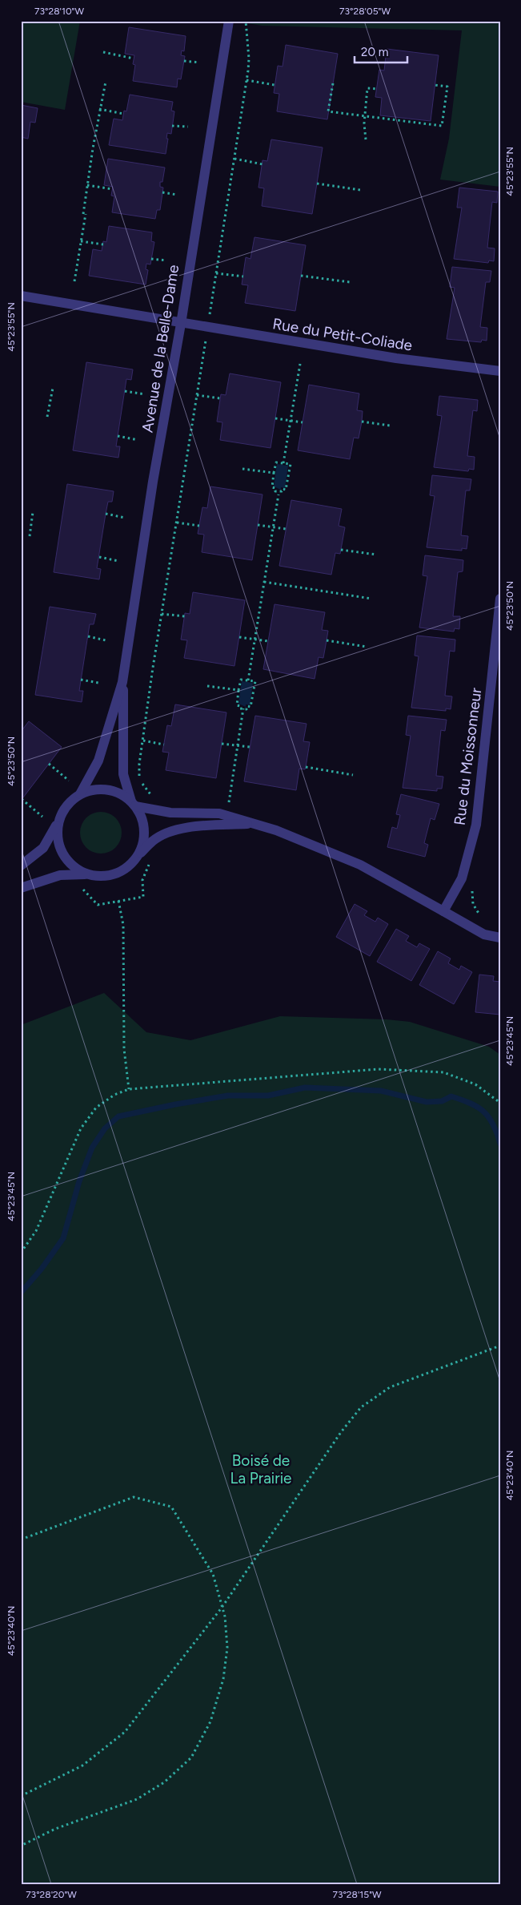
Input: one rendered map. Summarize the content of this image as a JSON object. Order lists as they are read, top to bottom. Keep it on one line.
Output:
{"streets":{"street":["Rue du Petit-Coliade","Avenue de la Belle-Dame","Rue du Moissonneur"]},"crossings":[["Rue du Petit-Coliade","Avenue de la Belle-Dame"]],"parks":["Boisé de La Prairie"],"scale_bar":"20 m","coordinates":["73°28'10\"W","73°28'05\"W","45°23'55\"N","45°23'50\"N","45°23'45\"N","45°23'40\"N","73°28'20\"W","73°28'15\"W"]}
